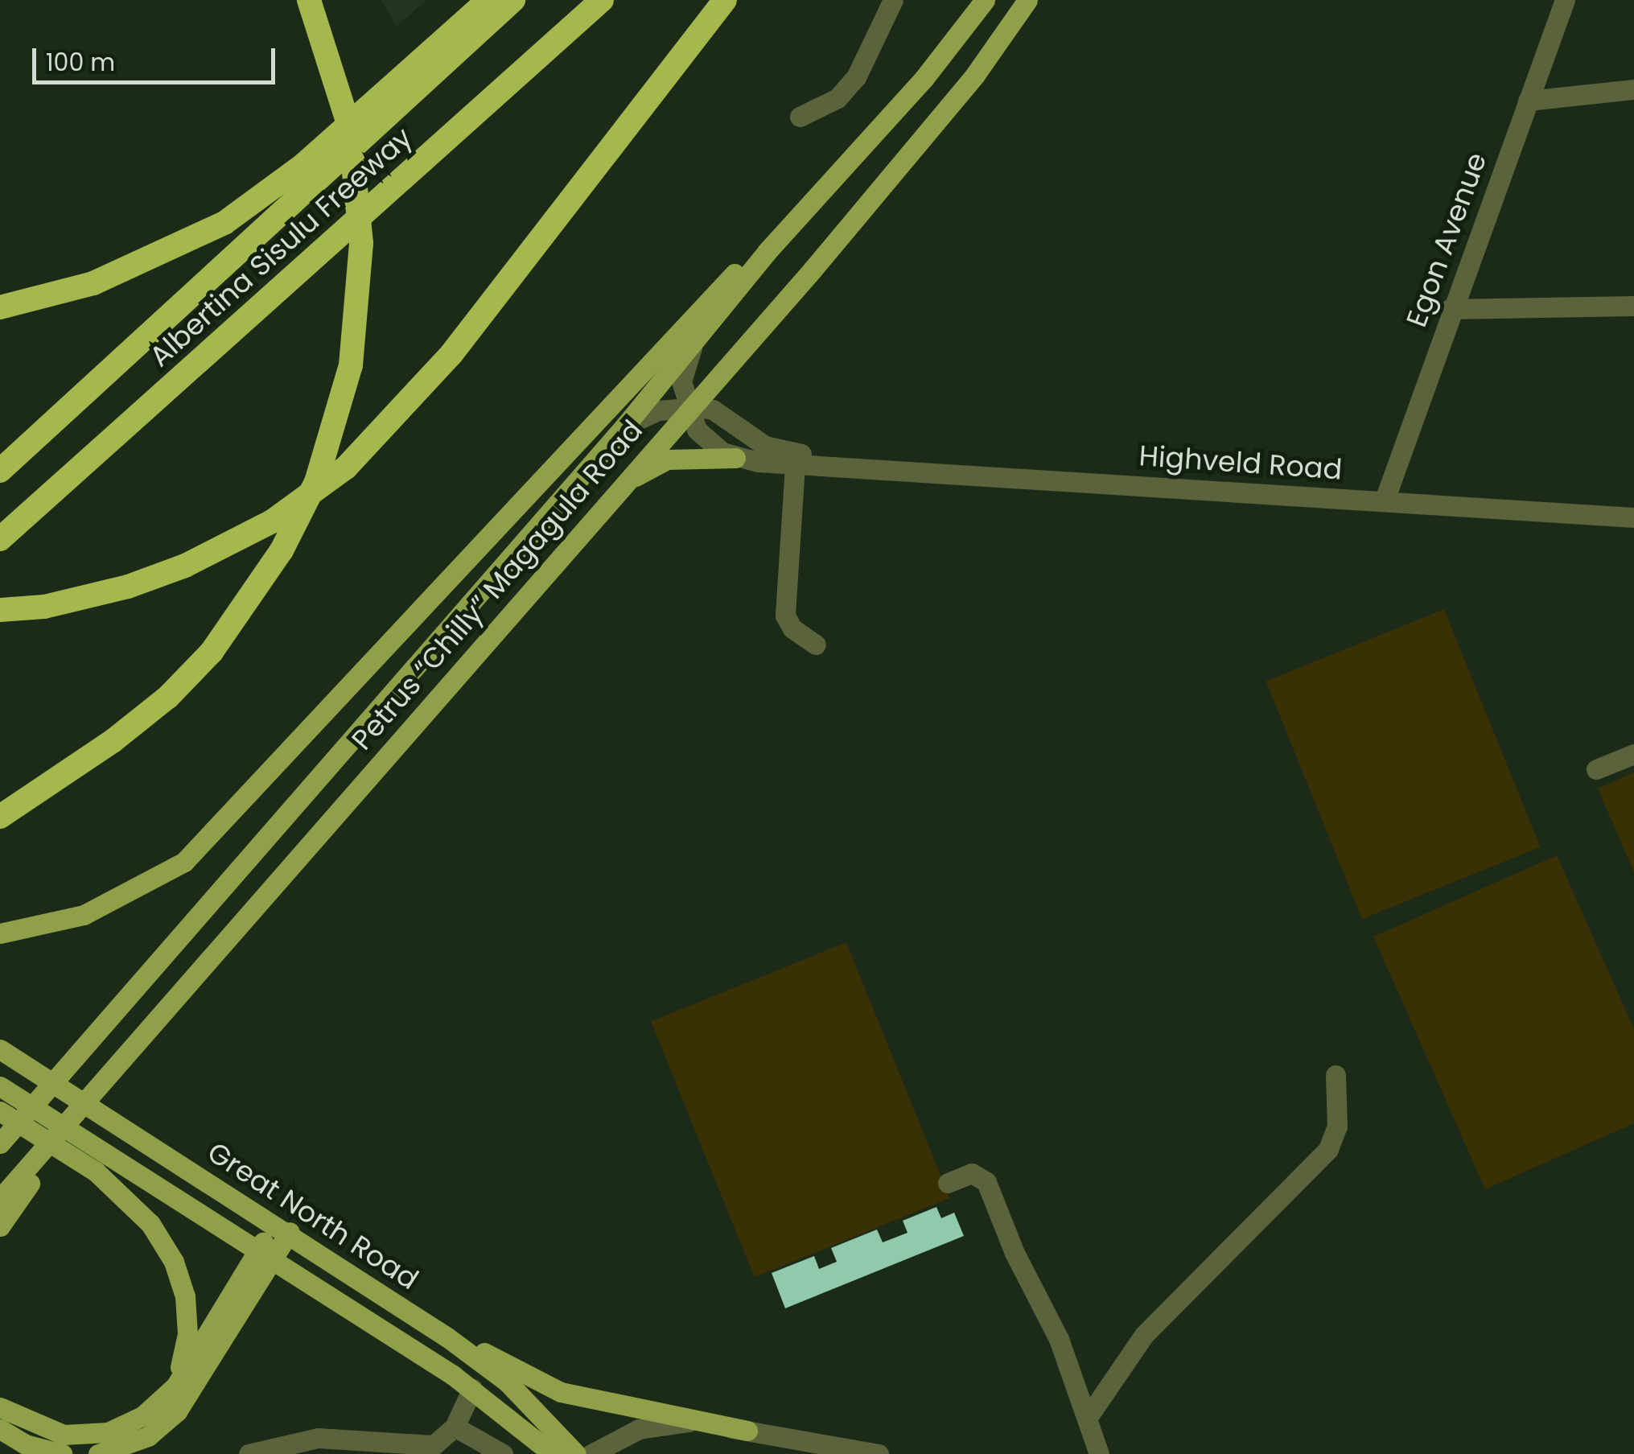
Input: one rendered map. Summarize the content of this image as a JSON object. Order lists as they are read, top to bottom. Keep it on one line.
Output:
{"streets":{"highway":["Albertina Sisulu Freeway"],"main road":["Petrus “Chilly” Magagula Road","Great North Road"],"street":["Egon Avenue","Highveld Road"]},"crossings":[["Egon Avenue","Highveld Road"],["Highveld Road","Petrus “Chilly” Magagula Road"]],"scale_bar":"100 m"}
